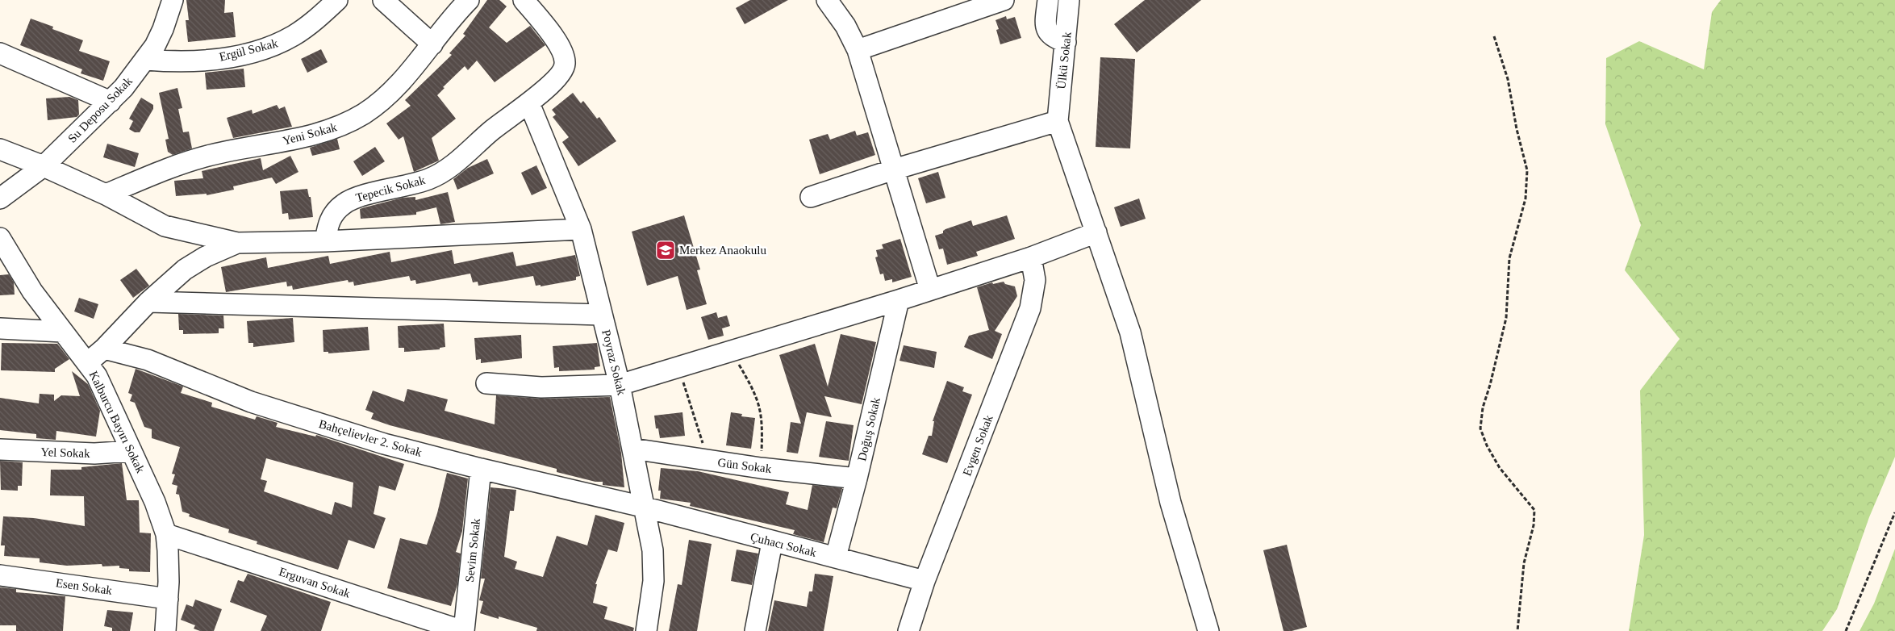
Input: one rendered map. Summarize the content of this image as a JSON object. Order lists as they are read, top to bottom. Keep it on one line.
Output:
{"streets":{"street":["Ergül Sokak","Ülkü Sokak","Su Deposu Sokak","Yeni Sokak","Tepecik Sokak","Poyraz Sokak","Kalburcu Bayırı Sokak","Doğuş Sokak","Bahçelievler 2. Sokak","Evgen Sokak","Yel Sokak","Gün Sokak","Çuhacı Sokak","Sevim Sokak","Erguvan Sokak","Esen Sokak"]},"crossings":[["Ergül Sokak","Su Deposu Sokak"],["Tepecik Sokak","Poyraz Sokak"],["Poyraz Sokak","Bahçelievler 2. Sokak"],["Poyraz Sokak","Gün Sokak"],["Poyraz Sokak","Çuhacı Sokak"],["Kalburcu Bayırı Sokak","Yel Sokak"],["Kalburcu Bayırı Sokak","Erguvan Sokak"],["Kalburcu Bayırı Sokak","Esen Sokak"],["Doğuş Sokak","Gün Sokak"],["Doğuş Sokak","Çuhacı Sokak"],["Bahçelievler 2. Sokak","Çuhacı Sokak"],["Bahçelievler 2. Sokak","Sevim Sokak"],["Evgen Sokak","Çuhacı Sokak"],["Sevim Sokak","Erguvan Sokak"]],"places":{"school or university":["Merkez Anaokulu"]}}
